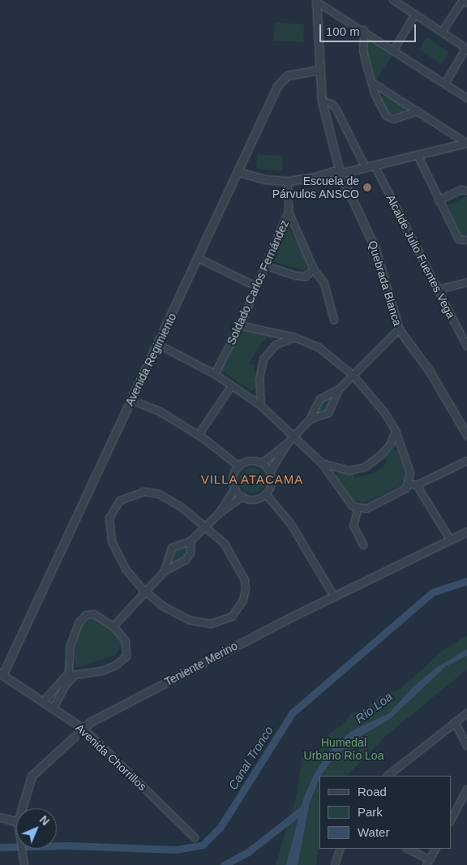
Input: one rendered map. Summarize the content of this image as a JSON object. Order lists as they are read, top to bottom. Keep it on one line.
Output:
{"streets":{"street":["Alcalde Julio Fuentes Vega","Soldado Carlos Fernández","Quebrada Blanca","Avenida Regimiento","Teniente Merino","Avenida Chorrillos"]},"crossings":[["Quebrada Blanca","Avenida Regimiento"],["Avenida Regimiento","Avenida Chorrillos"],["Teniente Merino","Avenida Chorrillos"]],"districts":["VILLA ATACAMA"],"water":["Río Loa","Canal Tronco"],"parks":["Humedal Urbano Río Loa"],"places":["Escuela de Párvulos ANSCO"],"legend":["Road","Park","Water"],"scale_bar":"100 m","north":"top right"}
